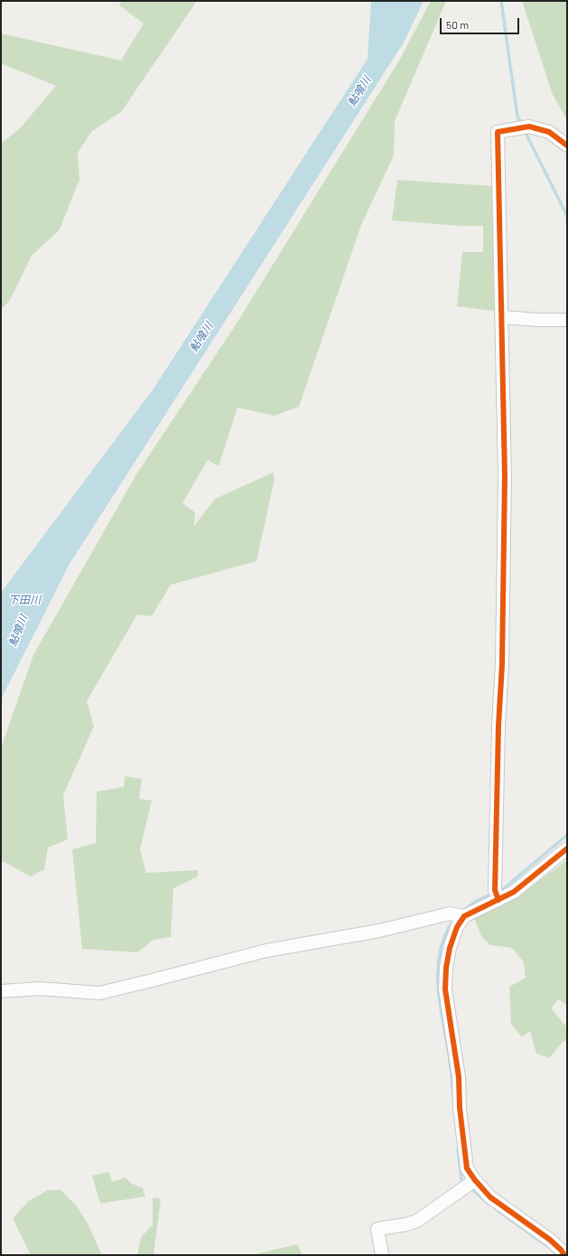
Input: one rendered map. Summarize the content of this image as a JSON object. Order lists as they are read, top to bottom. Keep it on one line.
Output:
{"water":["鮎喰川","下田川"],"scale_bar":"50 m"}
